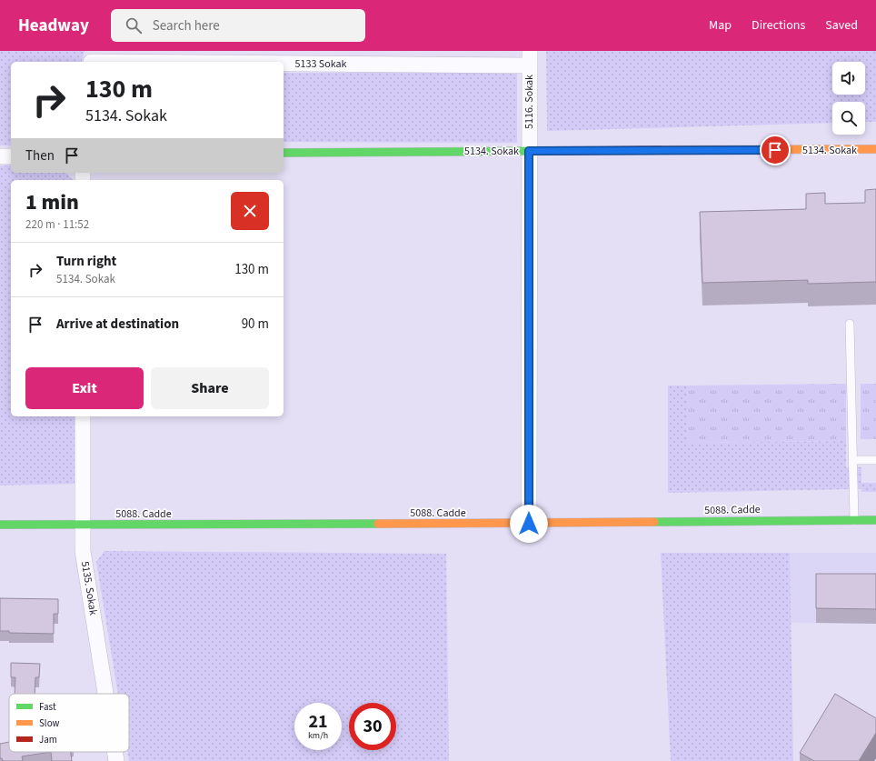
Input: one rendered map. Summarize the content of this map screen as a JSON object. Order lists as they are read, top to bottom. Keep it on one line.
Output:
{"streets":{"street":["5133 Sokak","5116. Sokak","5134. Sokak","5088. Cadde","5135. Sokak"]},"crossings":[["5133 Sokak","5116. Sokak"],["5116. Sokak","5134. Sokak"],["5116. Sokak","5088. Cadde"],["5088. Cadde","5135. Sokak"]],"legend":["Fast","Slow","Jam"],"page":{"header":"Headway","search":"Search here","nav":["Map","Directions","Saved"],"turn":["130 m","5134. Sokak"],"then":"Then","heading":["1 min","220 m · 11:52"],"list":[{"name":"Turn right","note":"5134. Sokak","value":"130 m"},{"name":"Arrive at destination","value":"90 m"}],"buttons":["Exit","Share"],"speed":"21 km/h","limit":"30"}}
